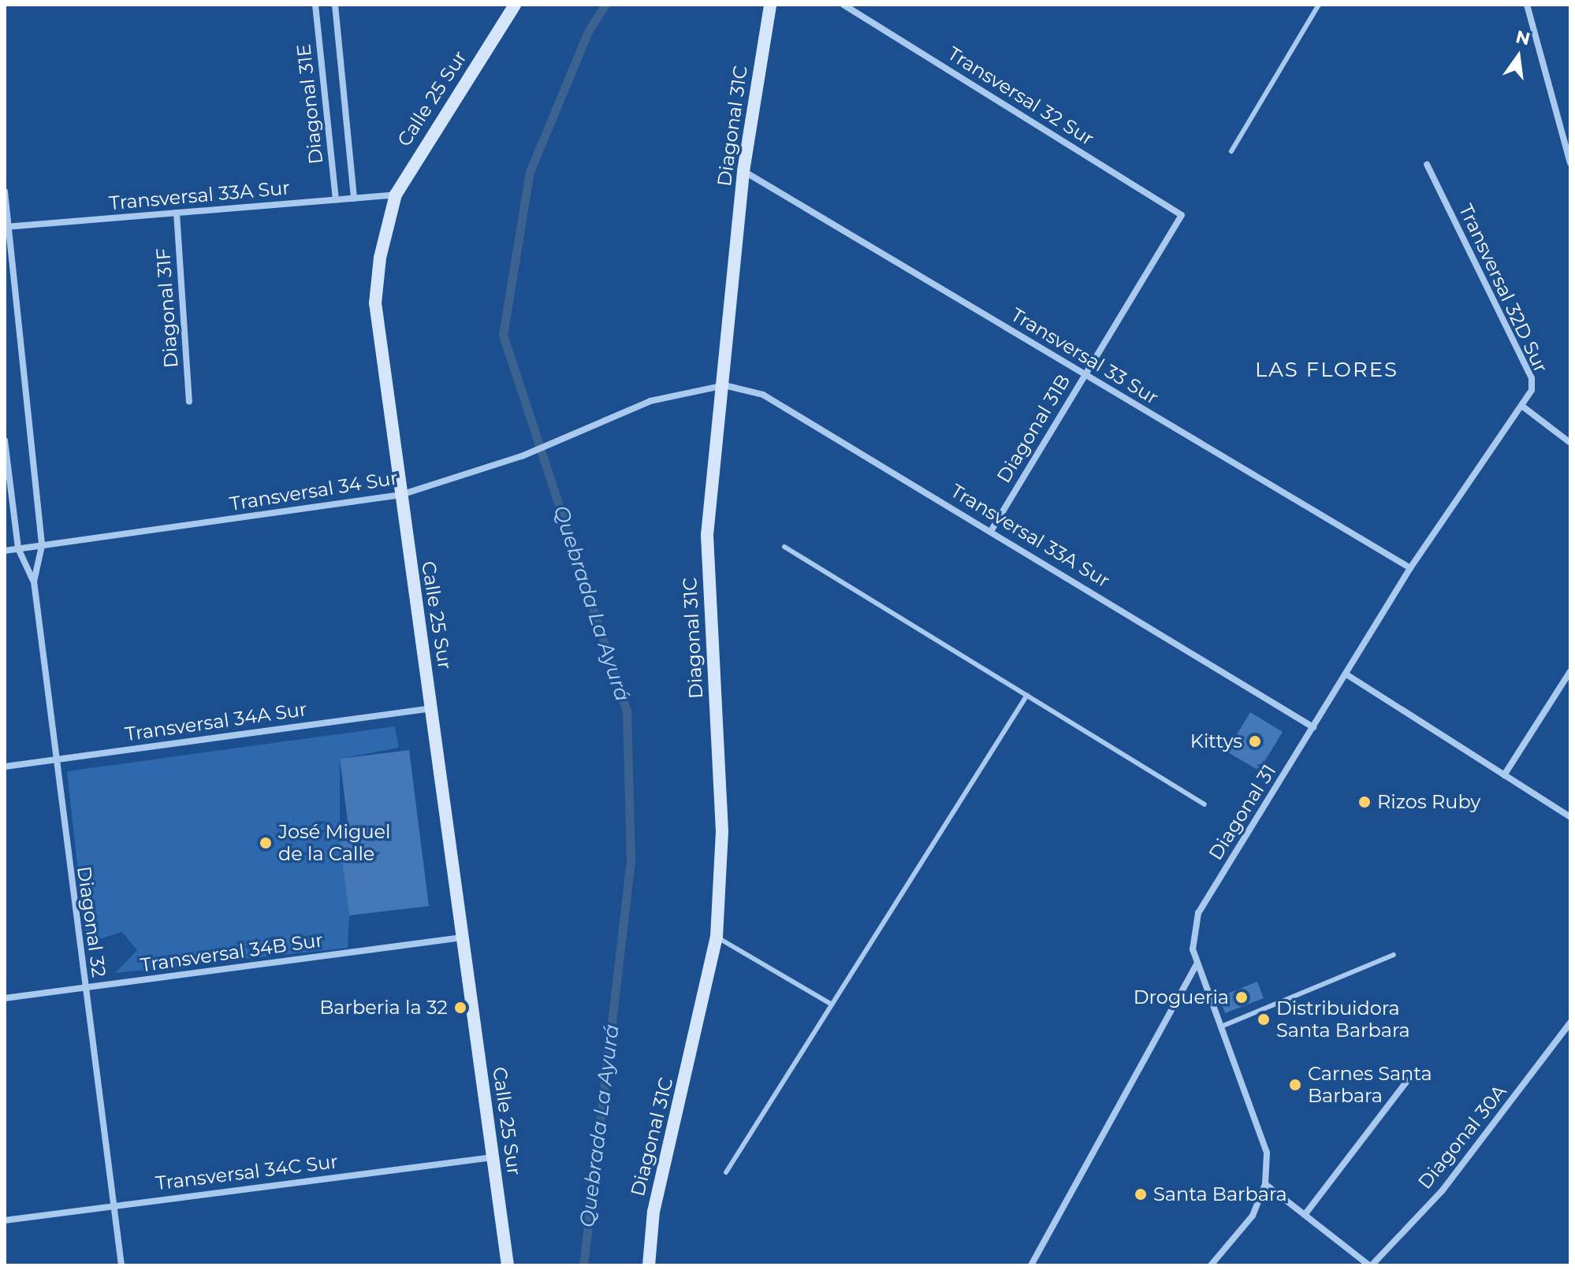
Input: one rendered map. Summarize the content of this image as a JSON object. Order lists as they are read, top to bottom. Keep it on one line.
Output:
{"streets":{"main road":["Calle 25 Sur","Diagonal 31C"],"street":["Transversal 32 Sur","Diagonal 31E","Transversal 33A Sur","Transversal 32D Sur","Diagonal 31F","Transversal 33 Sur","Diagonal 31B","Transversal 34 Sur","Transversal 34A Sur","Diagonal 31","Diagonal 32","Transversal 34B Sur","Diagonal 30A","Transversal 34C Sur"]},"crossings":[["Transversal 32 Sur","Diagonal 31B"],["Calle 25 Sur","Transversal 33A Sur"],["Calle 25 Sur","Transversal 34 Sur"],["Calle 25 Sur","Transversal 34A Sur"],["Calle 25 Sur","Transversal 34B Sur"],["Calle 25 Sur","Transversal 34C Sur"],["Diagonal 31E","Transversal 33A Sur"],["Diagonal 31C","Transversal 33A Sur"],["Diagonal 31C","Transversal 33 Sur"],["Diagonal 31C","Transversal 34 Sur"],["Transversal 33A Sur","Diagonal 31F"],["Transversal 33A Sur","Diagonal 31B"],["Transversal 33A Sur","Transversal 34 Sur"],["Transversal 33A Sur","Diagonal 31"],["Transversal 33A Sur","Diagonal 32"],["Transversal 32D Sur","Diagonal 31"],["Transversal 33 Sur","Diagonal 31B"],["Transversal 33 Sur","Diagonal 31"],["Transversal 34 Sur","Diagonal 32"],["Transversal 34A Sur","Diagonal 32"],["Diagonal 32","Transversal 34B Sur"],["Diagonal 32","Transversal 34C Sur"]],"districts":["LAS FLORES"],"water":["Quebrada La Ayurá"],"places":["Kittys","Rizos Ruby","José Miguel de la Calle","Drogueria","Barberia la 32","Distribuidora Santa Barbara","Carnes Santa Barbara","Santa Barbara"],"north":"top"}
